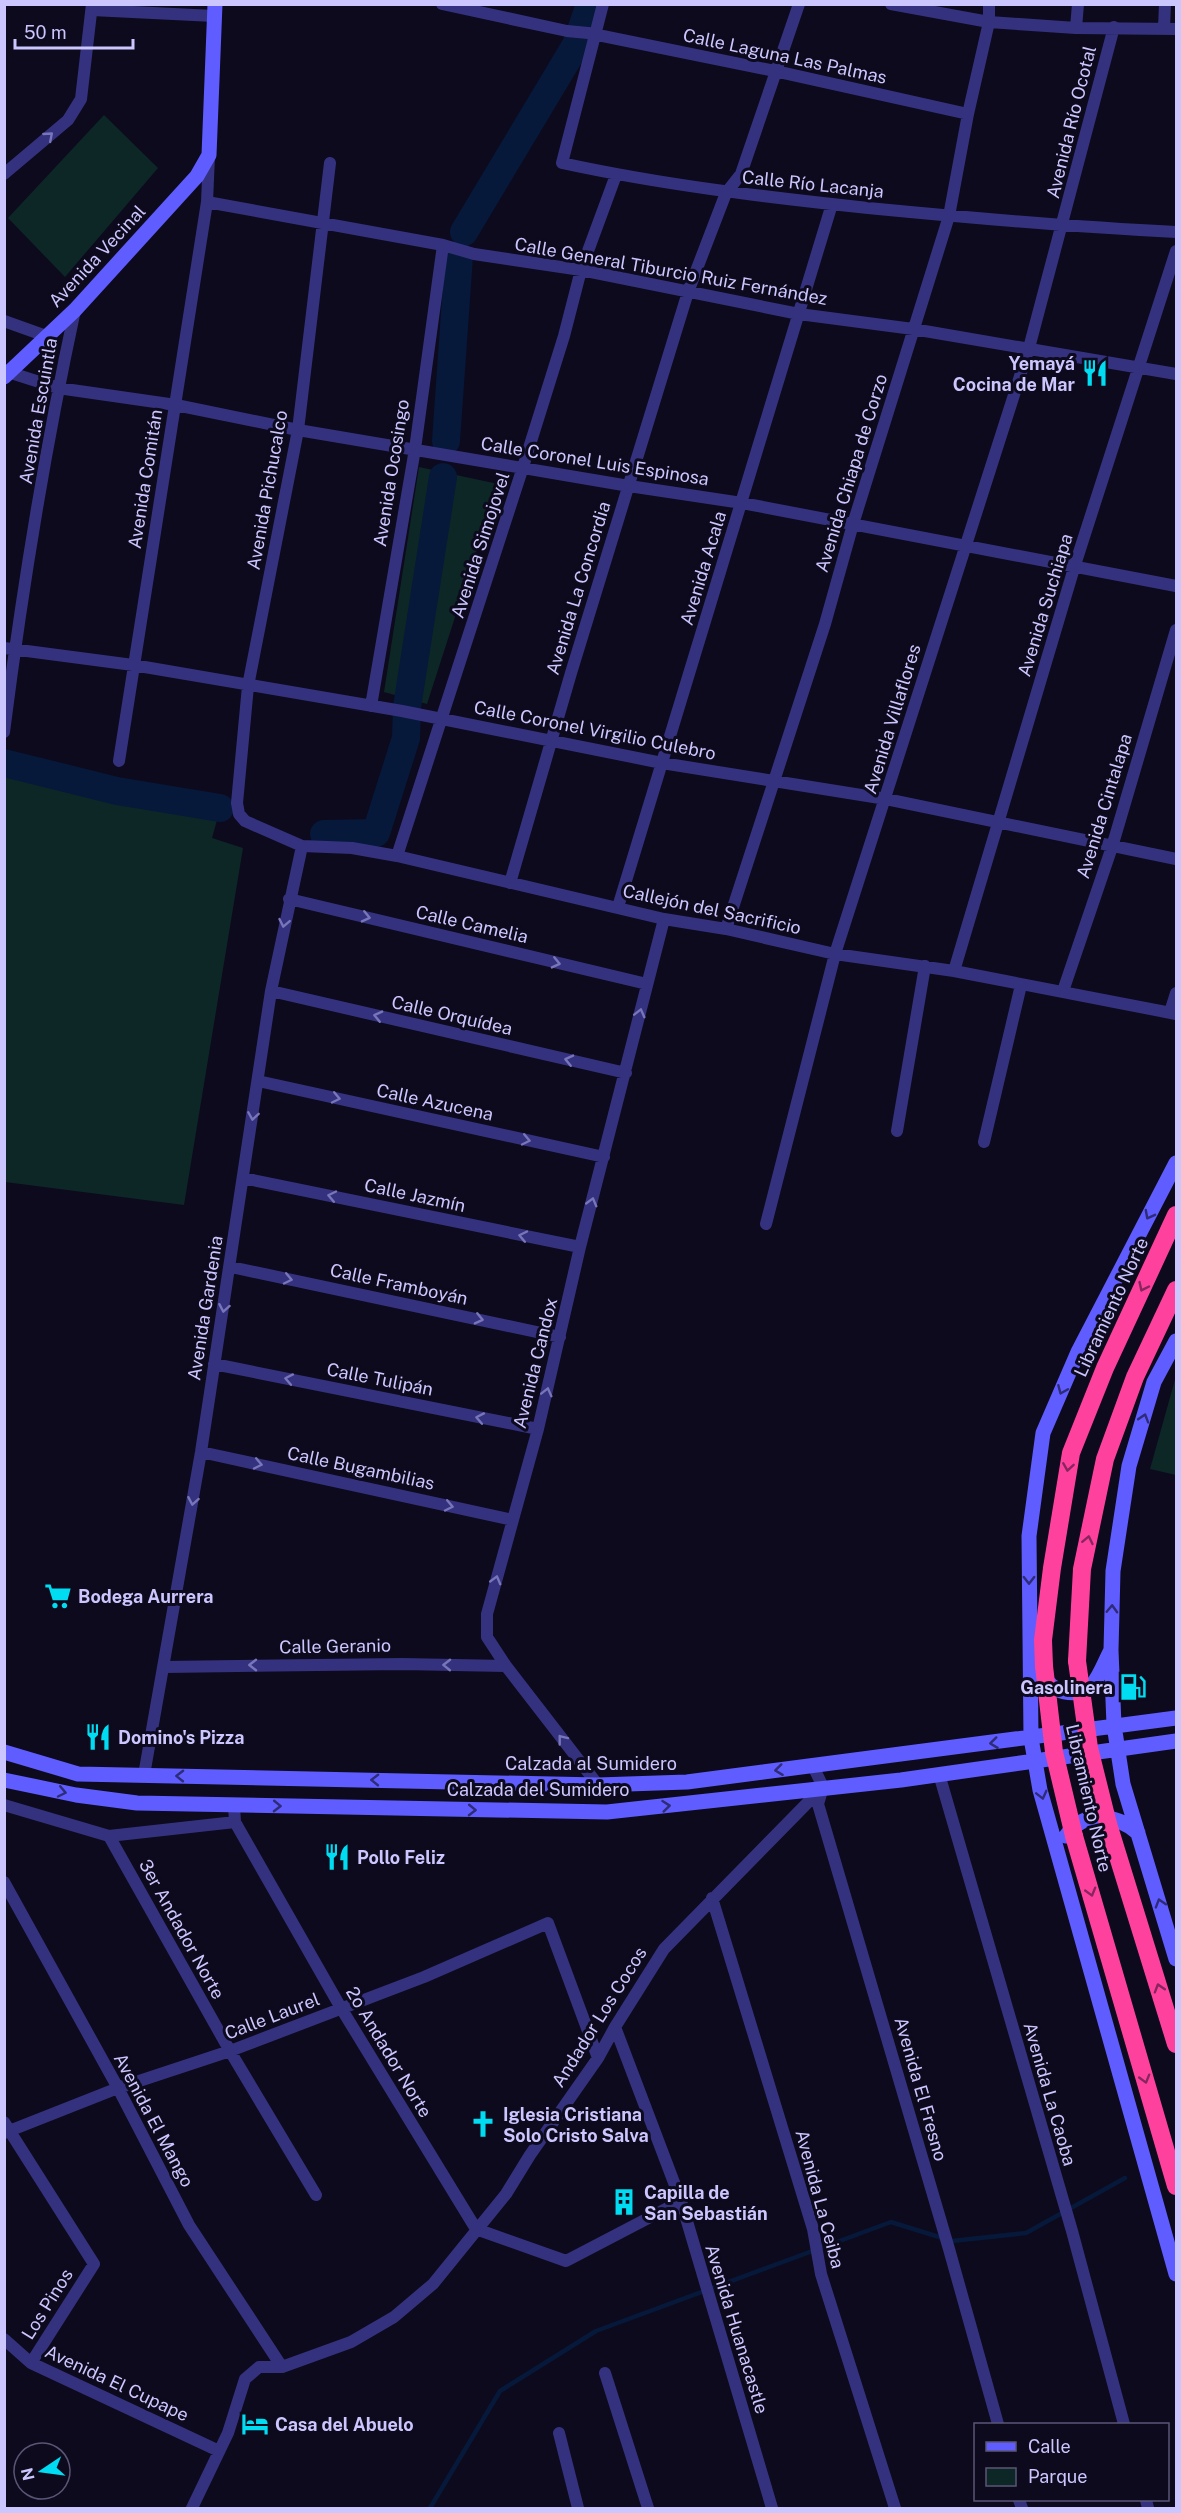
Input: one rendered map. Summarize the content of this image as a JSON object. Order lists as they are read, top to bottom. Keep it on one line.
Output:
{"streets":{"highway":["Libramiento Norte"],"street":["Calle Laguna Las Palmas","Avenida Río Ocotal","Calle Río Lacanja","Avenida Vecinal","Calle General Tiburcio Ruiz Fernández","Avenida Escuintla","Calle Coronel Luis Espinosa","Avenida Ocosingo","Avenida Chiapa de Corzo","Avenida Comitán","Avenida Pichucalco","Avenida Simojovel","Avenida Acala","Avenida La Concordia","Avenida Suchiapa","Avenida Villaflores","Calle Coronel Virgilio Culebro","Avenida Cintalapa","Callejón del Sacrificio","Calle Camelia","Calle Orquídea","Calle Azucena","Calle Jazmín","Calle Framboyán","Avenida Gardenia","Avenida Candox","Calle Tulipán","Calle Bugambilias","Calle Geranio","Calzada al Sumidero","Calzada del Sumidero","3er Andador Norte","Calle Laurel","Andador Los Cocos","2o Andador Norte","Avenida El Fresno","Avenida La Caoba","Avenida El Mango","Avenida La Ceiba","Los Pinos","Avenida Huanacastle","Avenida El Cupape"]},"crossings":[["Calle Laguna Las Palmas","Calle Río Lacanja"],["Calle Laguna Las Palmas","Avenida Chiapa de Corzo"],["Calle Laguna Las Palmas","Avenida La Concordia"],["Avenida Río Ocotal","Calle Río Lacanja"],["Avenida Río Ocotal","Avenida Villaflores"],["Calle Río Lacanja","Avenida Chiapa de Corzo"],["Calle Río Lacanja","Avenida Simojovel"],["Calle Río Lacanja","Avenida Acala"],["Calle Río Lacanja","Avenida La Concordia"],["Calle Río Lacanja","Avenida Villaflores"],["Avenida Vecinal","Avenida Escuintla"],["Avenida Vecinal","Calle Coronel Luis Espinosa"],["Calle General Tiburcio Ruiz Fernández","Avenida Ocosingo"],["Calle General Tiburcio Ruiz Fernández","Avenida Chiapa de Corzo"],["Calle General Tiburcio Ruiz Fernández","Avenida Comitán"],["Calle General Tiburcio Ruiz Fernández","Avenida Pichucalco"],["Calle General Tiburcio Ruiz Fernández","Avenida Simojovel"],["Calle General Tiburcio Ruiz Fernández","Avenida Acala"],["Calle General Tiburcio Ruiz Fernández","Avenida La Concordia"],["Calle General Tiburcio Ruiz Fernández","Avenida Suchiapa"],["Calle General Tiburcio Ruiz Fernández","Avenida Villaflores"],["Avenida Escuintla","Calle Coronel Luis Espinosa"],["Avenida Escuintla","Calle Coronel Virgilio Culebro"],["Calle Coronel Luis Espinosa","Avenida Ocosingo"],["Calle Coronel Luis Espinosa","Avenida Chiapa de Corzo"],["Calle Coronel Luis Espinosa","Avenida Comitán"],["Calle Coronel Luis Espinosa","Avenida Pichucalco"],["Calle Coronel Luis Espinosa","Avenida Simojovel"],["Calle Coronel Luis Espinosa","Avenida Acala"],["Calle Coronel Luis Espinosa","Avenida La Concordia"],["Calle Coronel Luis Espinosa","Avenida Suchiapa"],["Calle Coronel Luis Espinosa","Avenida Villaflores"],["Avenida Ocosingo","Calle Coronel Virgilio Culebro"],["Avenida Chiapa de Corzo","Calle Coronel Virgilio Culebro"],["Avenida Chiapa de Corzo","Callejón del Sacrificio"],["Avenida Comitán","Calle Coronel Virgilio Culebro"],["Avenida Pichucalco","Calle Coronel Virgilio Culebro"],["Avenida Pichucalco","Callejón del Sacrificio"],["Avenida Simojovel","Calle Coronel Virgilio Culebro"],["Avenida Simojovel","Callejón del Sacrificio"],["Avenida Acala","Calle Coronel Virgilio Culebro"],["Avenida Acala","Callejón del Sacrificio"],["Avenida La Concordia","Calle Coronel Virgilio Culebro"],["Avenida La Concordia","Callejón del Sacrificio"],["Avenida Suchiapa","Calle Coronel Virgilio Culebro"],["Avenida Suchiapa","Callejón del Sacrificio"],["Avenida Villaflores","Calle Coronel Virgilio Culebro"],["Avenida Villaflores","Callejón del Sacrificio"],["Calle Coronel Virgilio Culebro","Avenida Cintalapa"],["Avenida Cintalapa","Callejón del Sacrificio"],["Callejón del Sacrificio","Avenida Gardenia"],["Callejón del Sacrificio","Avenida Candox"],["Calle Camelia","Avenida Gardenia"],["Calle Camelia","Avenida Candox"],["Calle Orquídea","Avenida Gardenia"],["Calle Orquídea","Avenida Candox"],["Calle Azucena","Avenida Gardenia"],["Calle Azucena","Avenida Candox"],["Calle Jazmín","Avenida Gardenia"],["Calle Jazmín","Avenida Candox"],["Calle Framboyán","Avenida Gardenia"],["Calle Framboyán","Avenida Candox"],["Libramiento Norte","Calzada al Sumidero"],["Libramiento Norte","Calzada del Sumidero"],["Avenida Gardenia","Calle Tulipán"],["Avenida Gardenia","Calle Bugambilias"],["Avenida Gardenia","Calle Geranio"],["Avenida Gardenia","Calzada al Sumidero"],["Avenida Candox","Calle Tulipán"],["Avenida Candox","Calle Bugambilias"],["Avenida Candox","Calle Geranio"],["Avenida Candox","Calzada al Sumidero"],["Calzada al Sumidero","Avenida El Fresno"],["Calzada del Sumidero","Andador Los Cocos"],["Calzada del Sumidero","2o Andador Norte"],["Calzada del Sumidero","Avenida El Fresno"],["Calzada del Sumidero","Avenida La Caoba"],["3er Andador Norte","Calle Laurel"],["Calle Laurel","Andador Los Cocos"],["Calle Laurel","2o Andador Norte"],["Calle Laurel","Avenida El Mango"],["Calle Laurel","Los Pinos"],["Andador Los Cocos","2o Andador Norte"],["Andador Los Cocos","Avenida El Fresno"],["Andador Los Cocos","Avenida El Mango"],["Andador Los Cocos","Avenida La Ceiba"],["Andador Los Cocos","Avenida Huanacastle"],["Andador Los Cocos","Avenida El Cupape"],["Los Pinos","Avenida El Cupape"]],"one_way":["Calle Camelia","Calle Orquídea","Calle Azucena","Calle Jazmín","Calle Framboyán","Avenida Gardenia","Avenida Candox","Calle Tulipán","Calle Bugambilias","Calle Geranio","Calzada al Sumidero","Calzada del Sumidero"],"places":{"restaurant":["Yemayá Cocina de Mar","Domino's Pizza","Pollo Feliz"],"supermarket":["Bodega Aurrera"],"fuel station":["Gasolinera"],"church":["Iglesia Cristiana Solo Cristo Salva"],"building":["Capilla de San Sebastián"],"hotel":["Casa del Abuelo"]},"legend":["Calle","Parque"],"scale_bar":"50 m","north":"left"}
